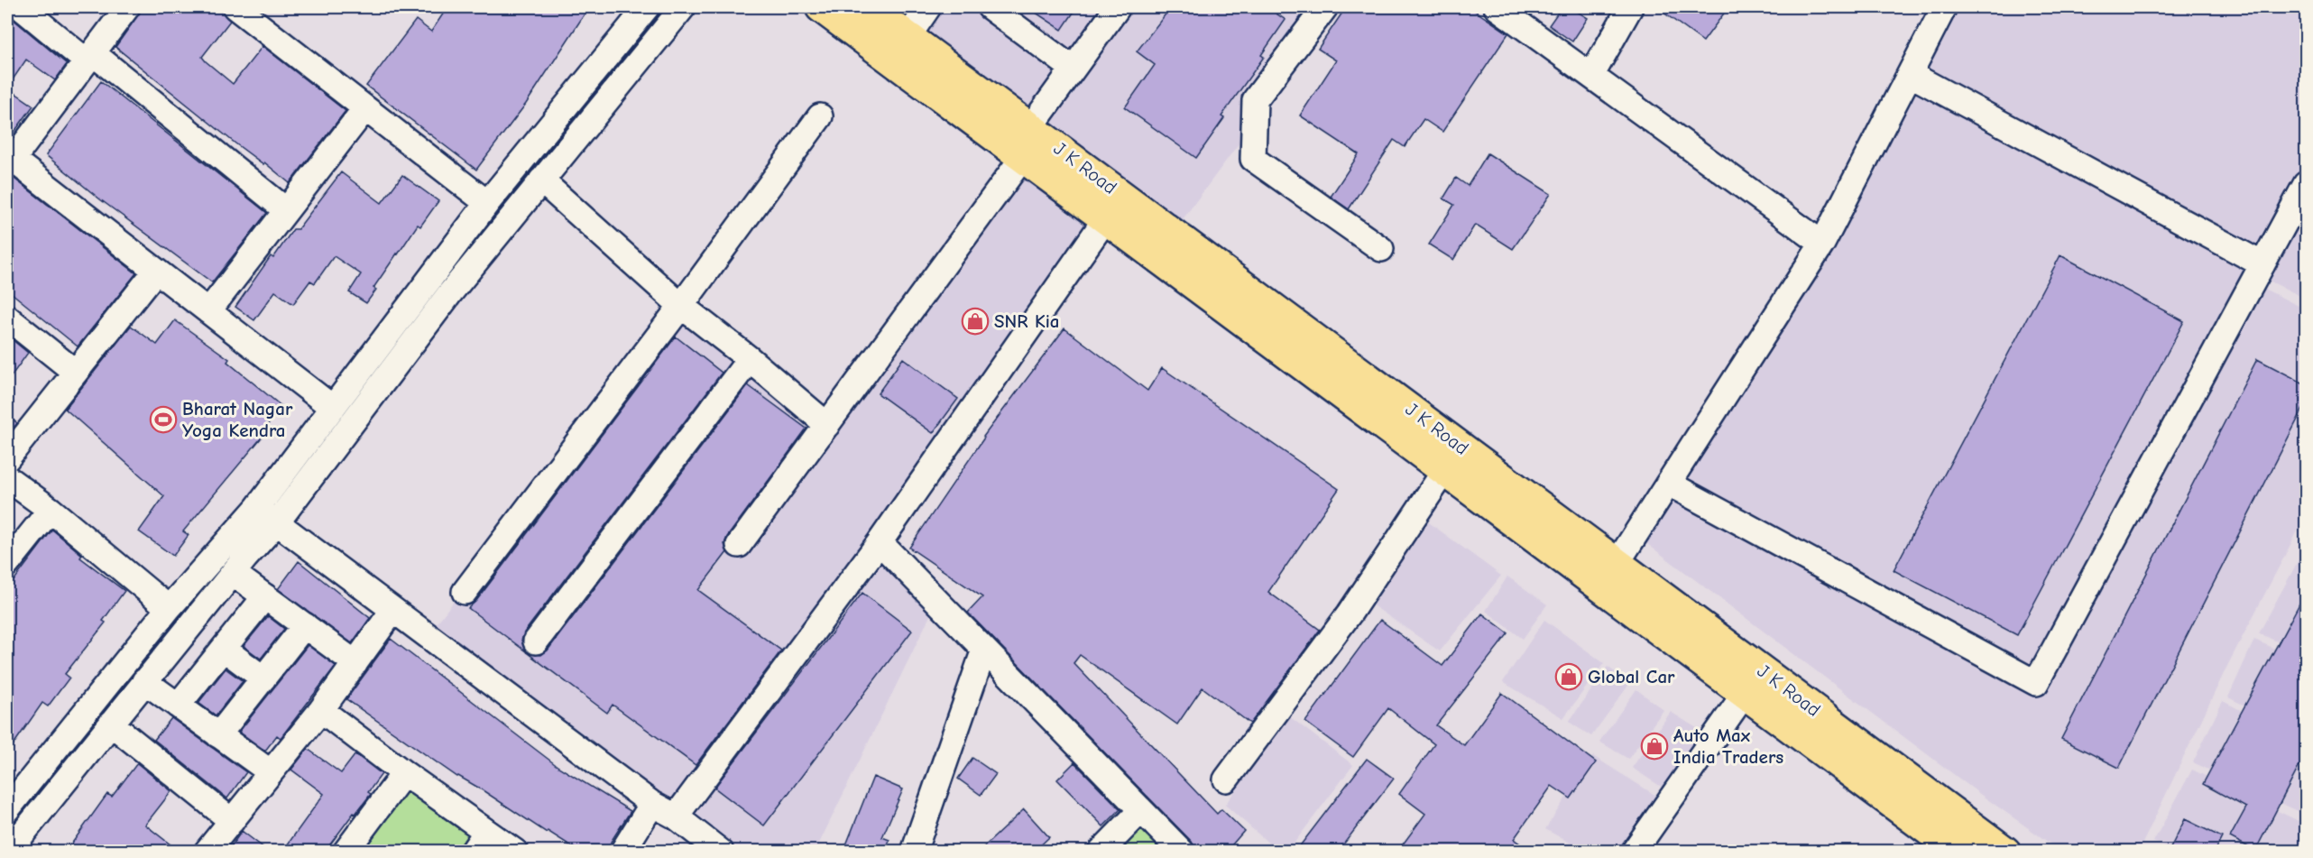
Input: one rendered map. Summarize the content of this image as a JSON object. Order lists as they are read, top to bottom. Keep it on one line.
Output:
{"streets":{"main road":["J K Road"]},"places":{"shop":["SNR Kia","Global Car","Auto Max India Traders"],"sports":["Bharat Nagar Yoga Kendra"]}}
